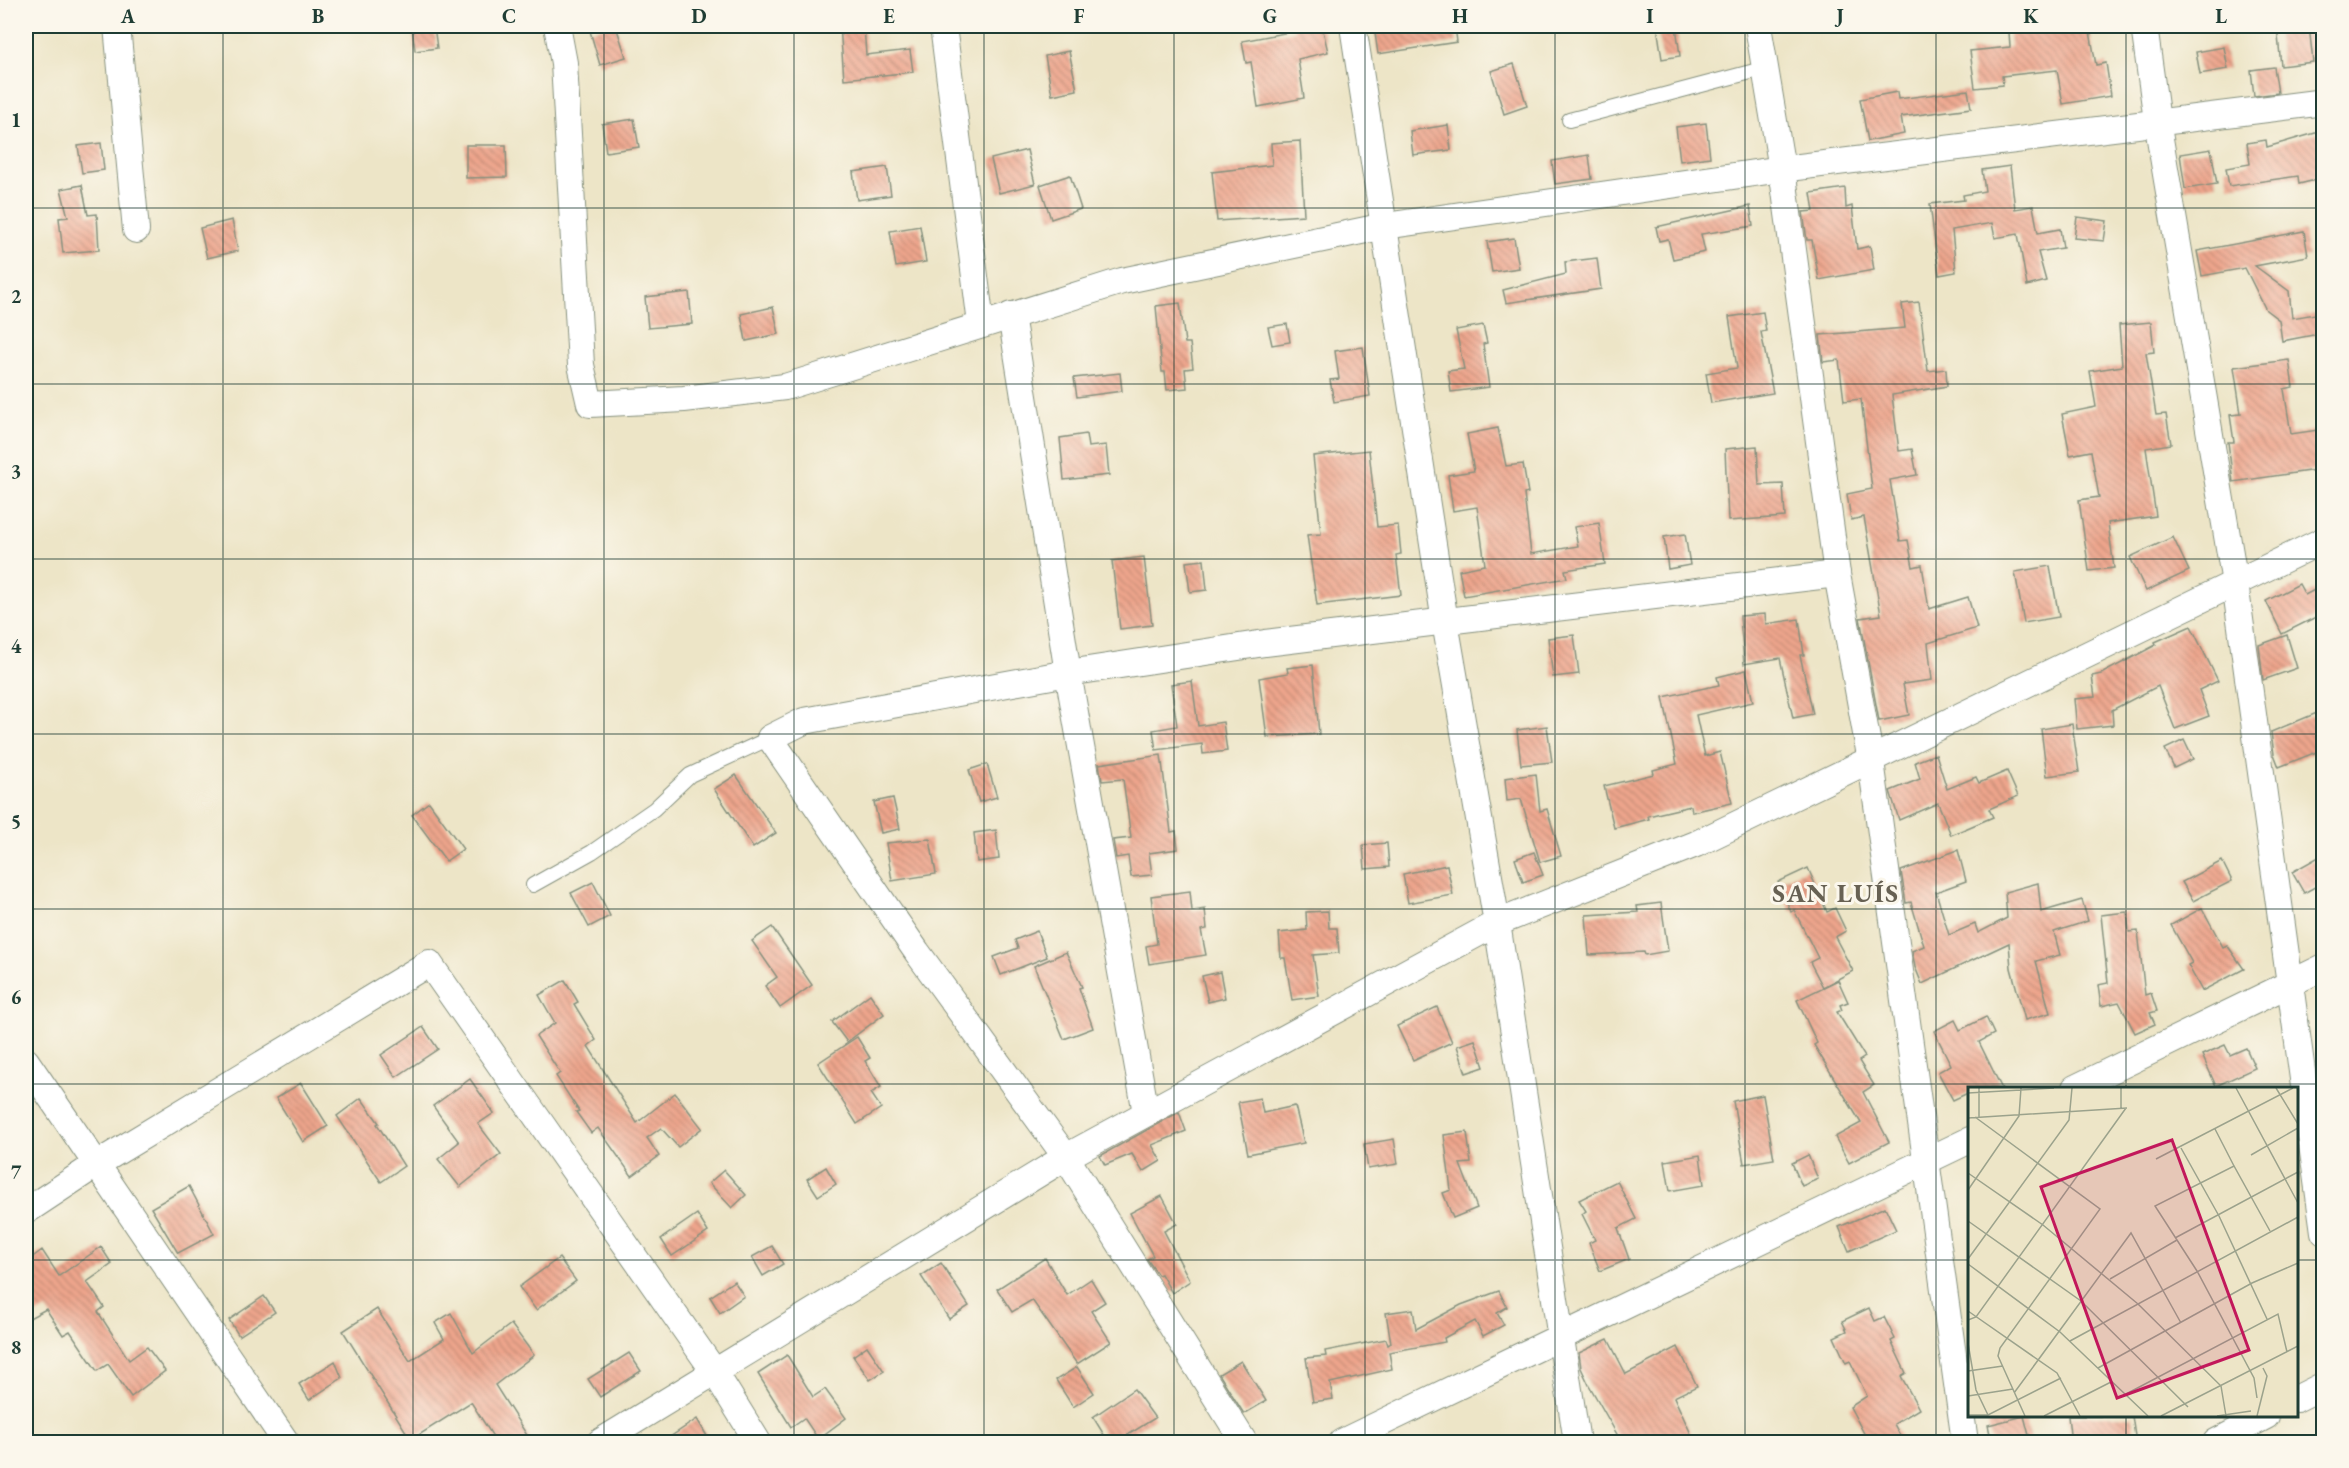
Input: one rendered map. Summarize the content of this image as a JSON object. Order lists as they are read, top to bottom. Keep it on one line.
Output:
{"districts":["SAN LUÍS"],"grid":{"columns":["A","B","C","D","E","F","G","H","I","J","K","L"],"rows":["1","2","3","4","5","6","7","8"]}}
